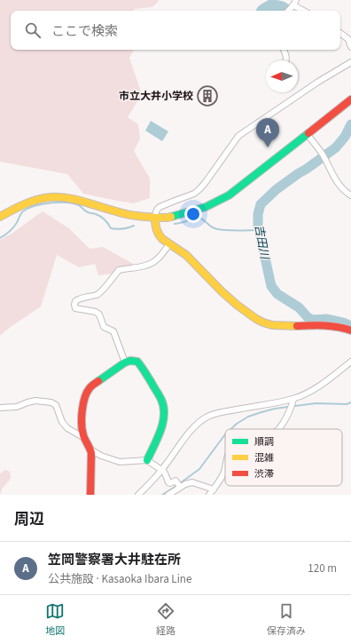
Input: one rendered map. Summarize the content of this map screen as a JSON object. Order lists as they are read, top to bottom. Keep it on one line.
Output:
{"water":["吉田川"],"places":{"building":["市立大井小学校"]},"legend":["順調","混雑","渋滞"],"north":"left","page":{"search":"ここで検索","pins":"A","heading":"周辺","list":[{"mark":"A","name":"笠岡警察署大井駐在所","note":"公共施設 · Kasaoka Ibara Line","value":"120 m"}],"nav":["地図","経路","保存済み"]}}
